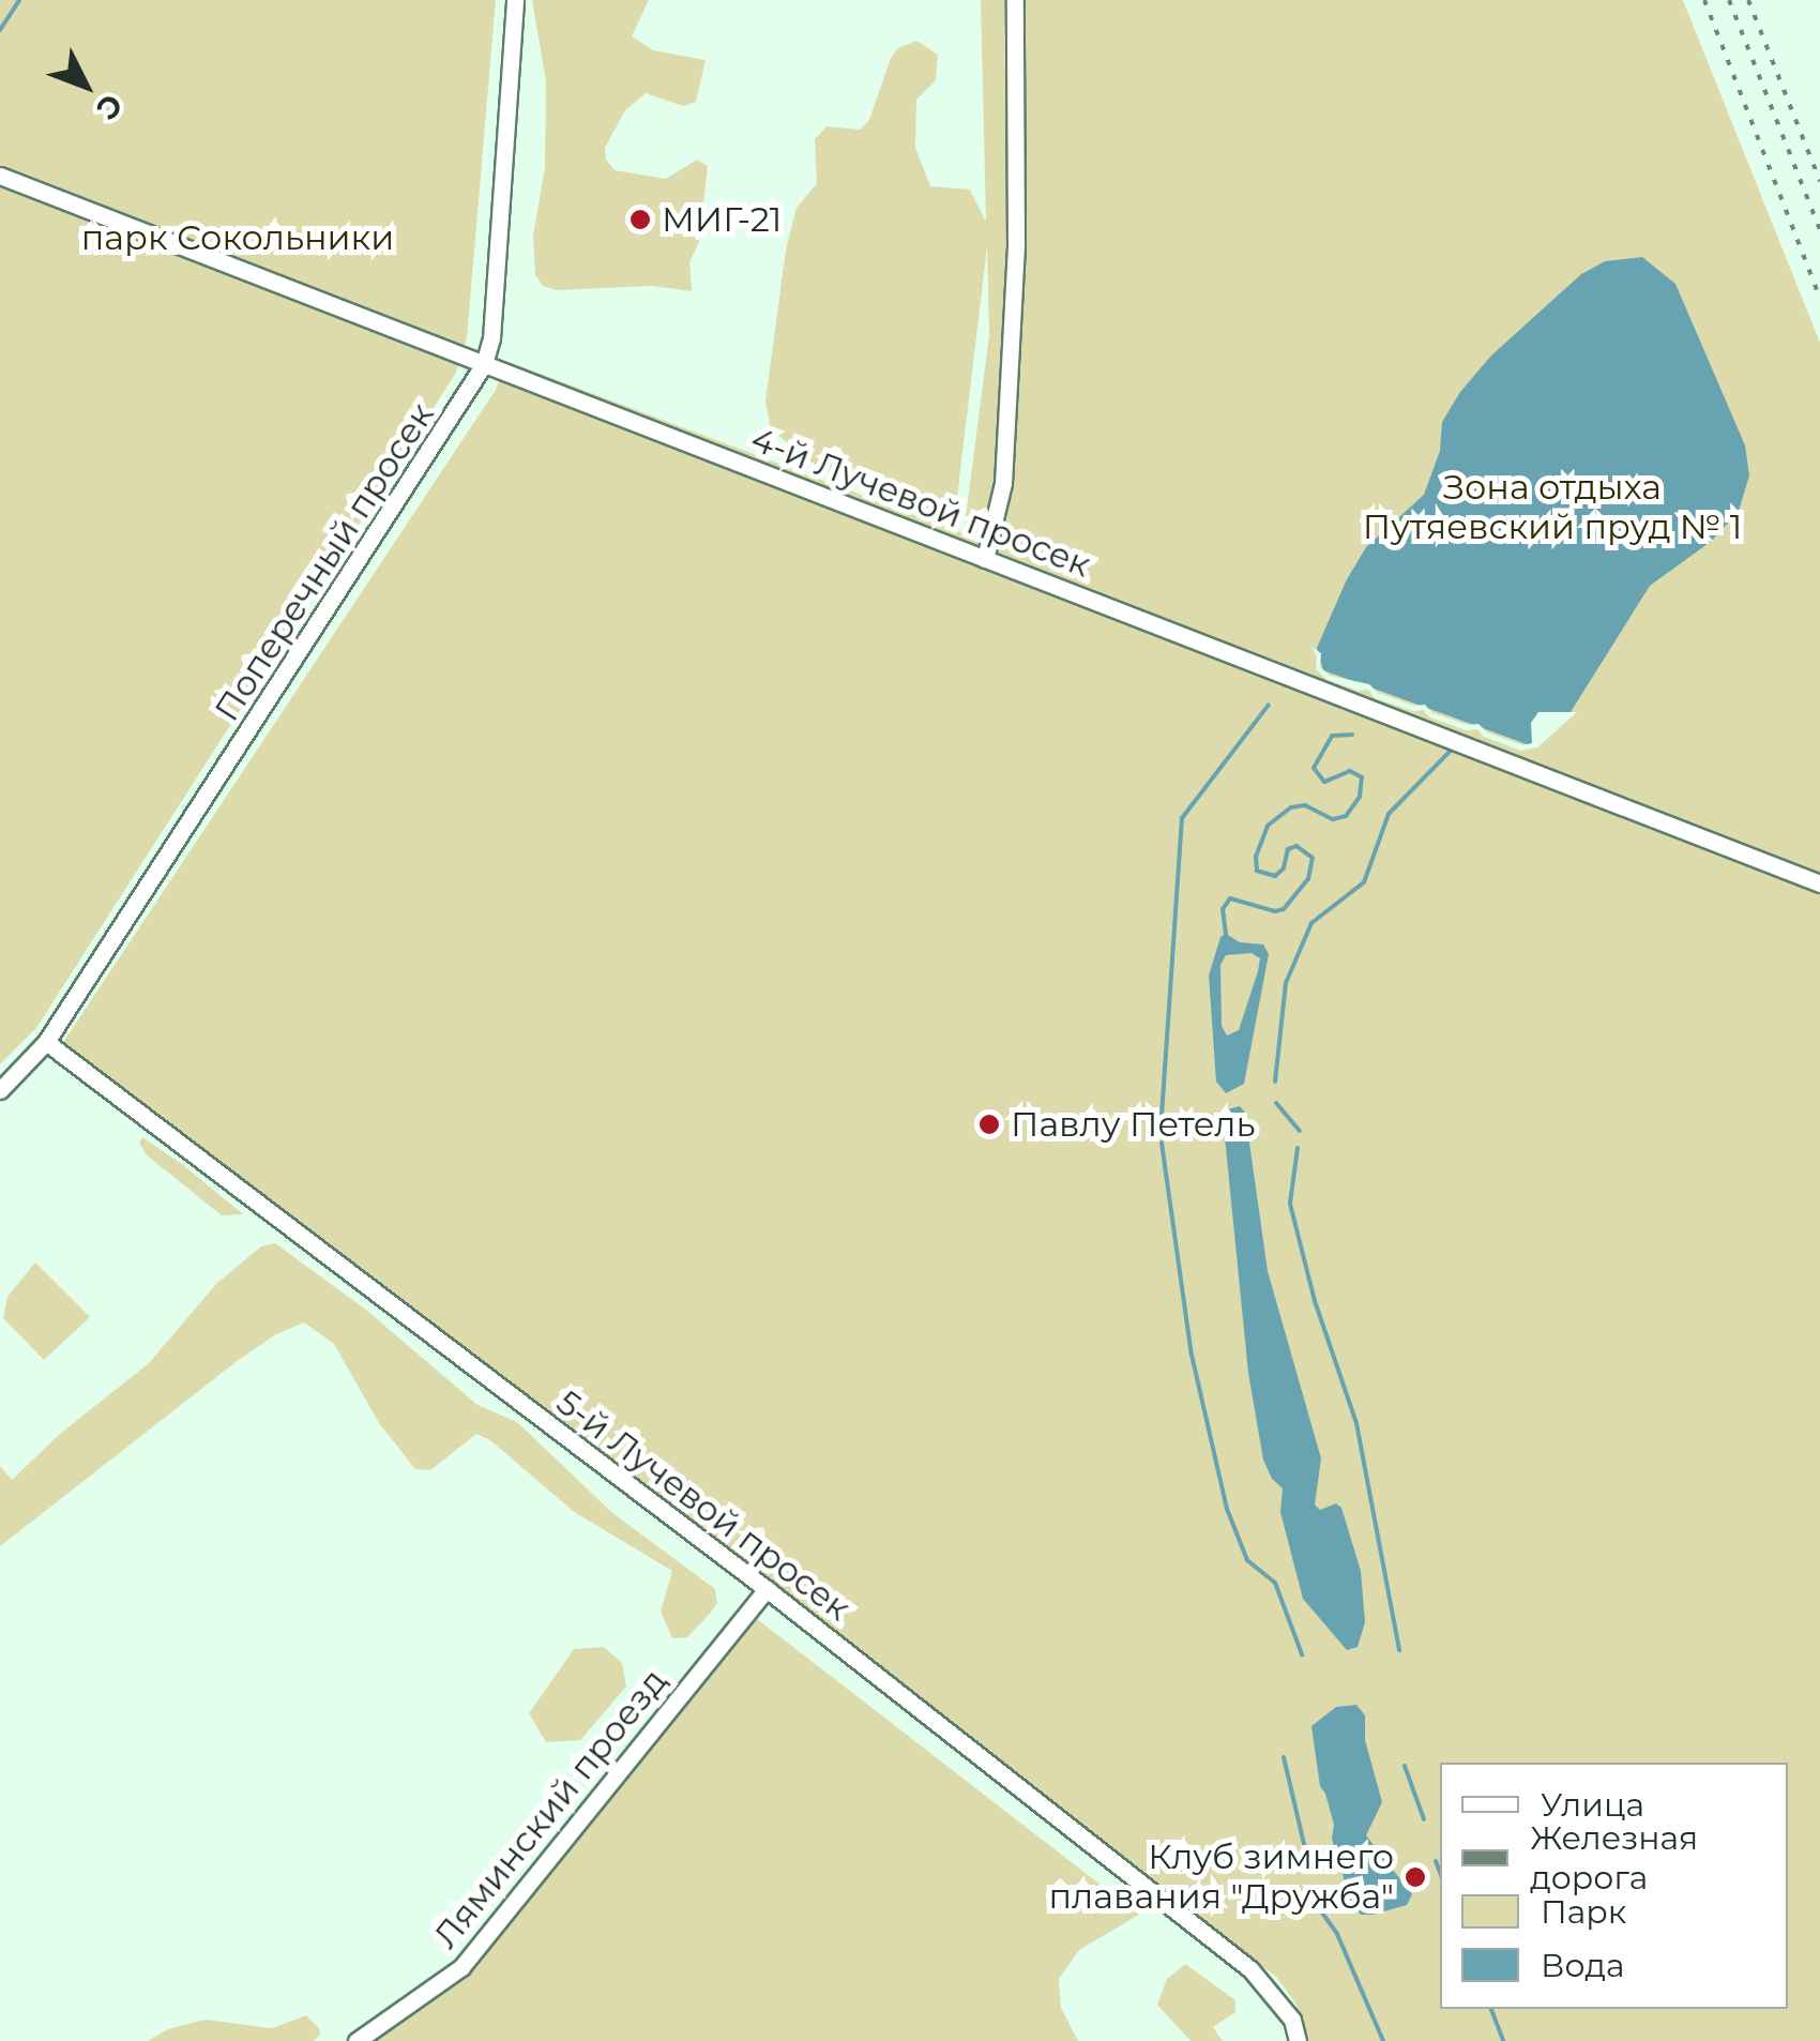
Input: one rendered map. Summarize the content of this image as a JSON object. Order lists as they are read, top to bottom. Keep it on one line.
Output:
{"streets":{"street":["4-й Лучевой просек","Поперечный просек","5-й Лучевой просек","Ляминский проезд"]},"crossings":[["4-й Лучевой просек","Поперечный просек"],["Поперечный просек","5-й Лучевой просек"],["5-й Лучевой просек","Ляминский проезд"]],"parks":["парк Сокольники","Зона отдыха Путяевский пруд № 1"],"places":["МИГ-21","Павлу Петель","Клуб зимнего плавания \"Дружба\""],"legend":["Улица","Железная дорога","Парк","Вода"],"north":"bottom right"}
